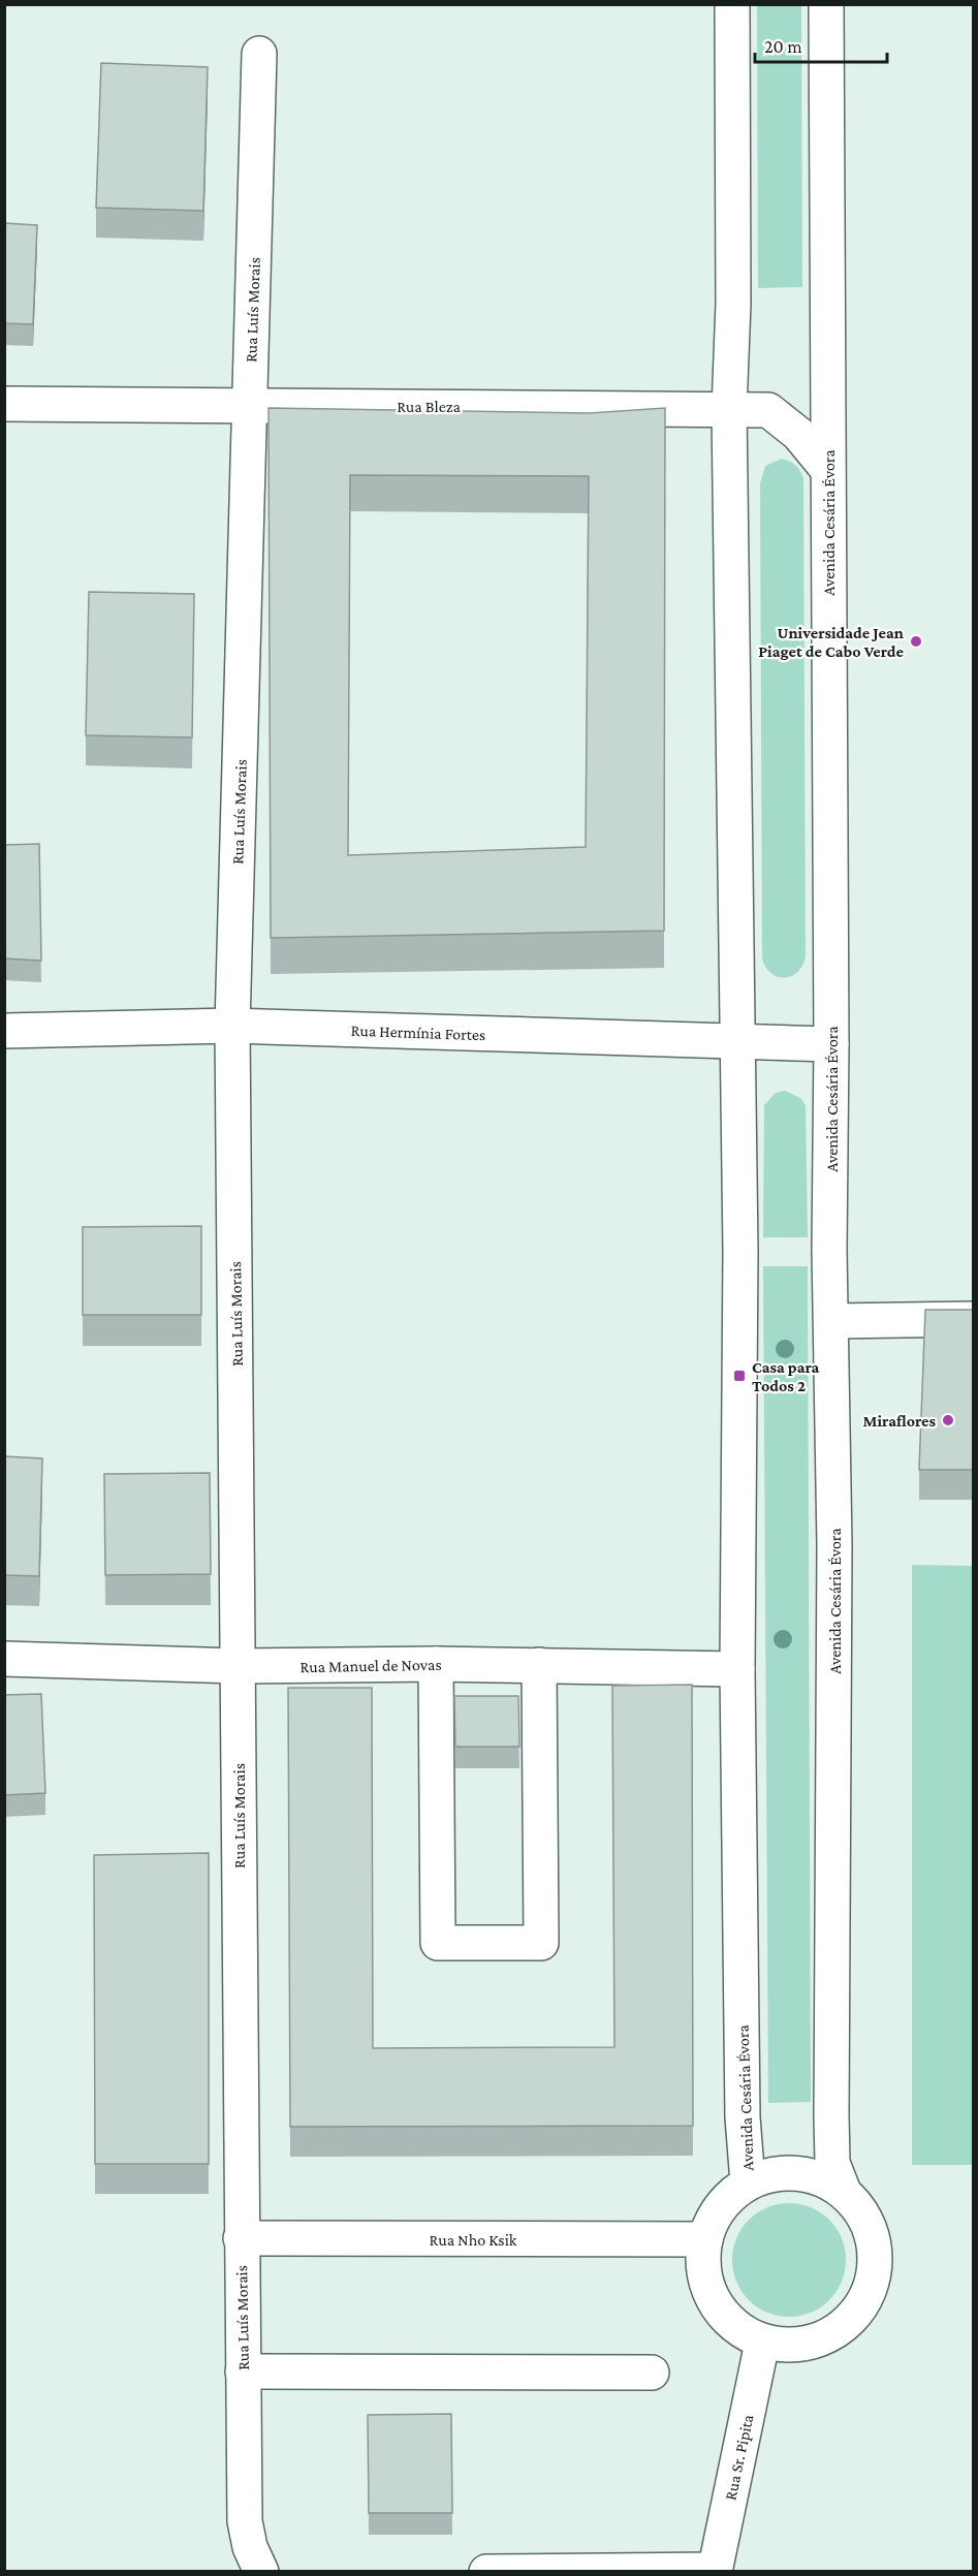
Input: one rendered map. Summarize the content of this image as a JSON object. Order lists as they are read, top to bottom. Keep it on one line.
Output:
{"streets":{"street":["Rua Luís Morais","Rua Bleza","Avenida Cesária Évora","Rua Hermínia Fortes","Rua Manuel de Novas","Rua Nho Ksik","Rua Sr. Pipita"]},"crossings":[["Rua Luís Morais","Rua Bleza"],["Rua Luís Morais","Rua Hermínia Fortes"],["Rua Luís Morais","Rua Manuel de Novas"],["Rua Luís Morais","Rua Nho Ksik"],["Rua Bleza","Avenida Cesária Évora"],["Avenida Cesária Évora","Rua Hermínia Fortes"],["Avenida Cesária Évora","Rua Manuel de Novas"],["Avenida Cesária Évora","Rua Nho Ksik"],["Avenida Cesária Évora","Rua Sr. Pipita"],["Rua Nho Ksik","Rua Sr. Pipita"]],"places":{"other":["Universidade Jean Piaget de Cabo Verde","Miraflores"],"transit":["Casa para Todos 2"]},"scale_bar":"20 m"}
